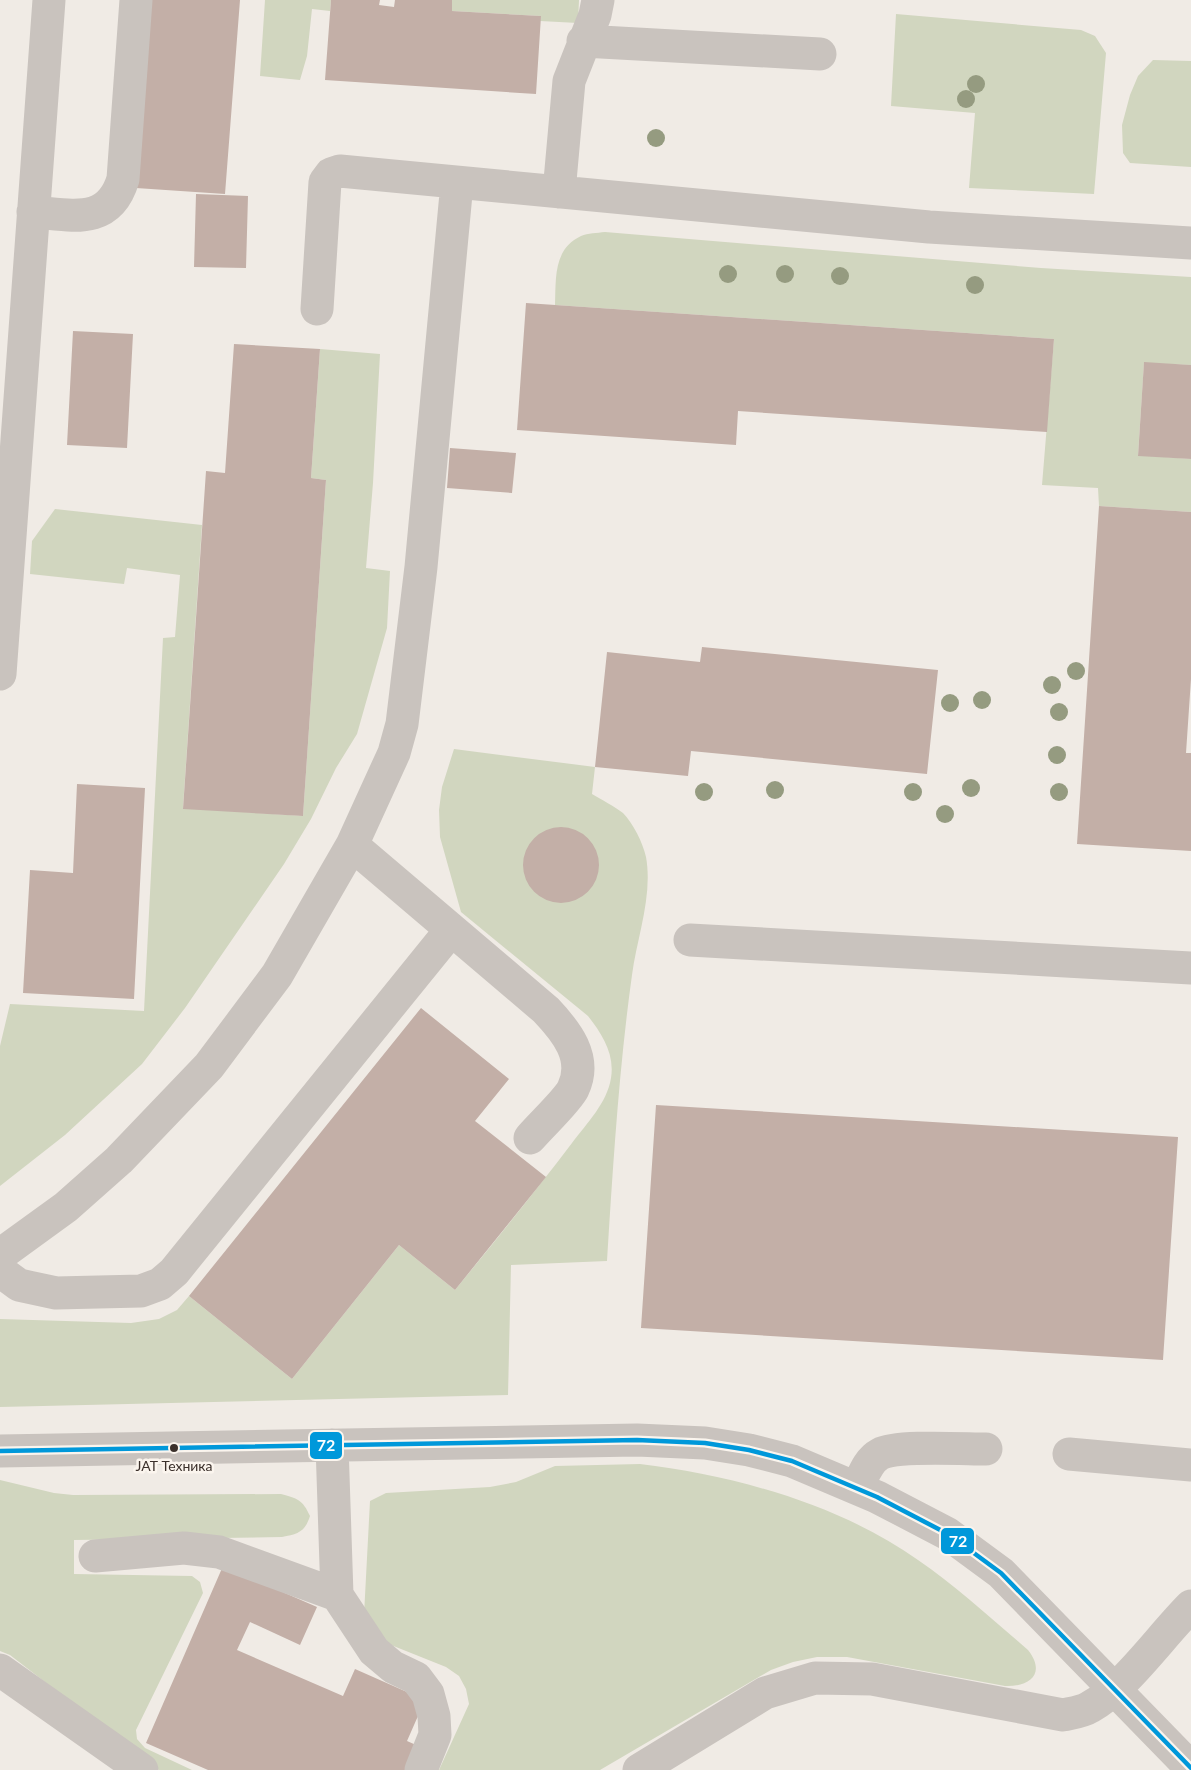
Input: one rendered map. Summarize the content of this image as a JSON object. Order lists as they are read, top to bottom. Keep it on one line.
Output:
{"places":["ЈАТ Техника"],"lines":["transit line 72"]}
